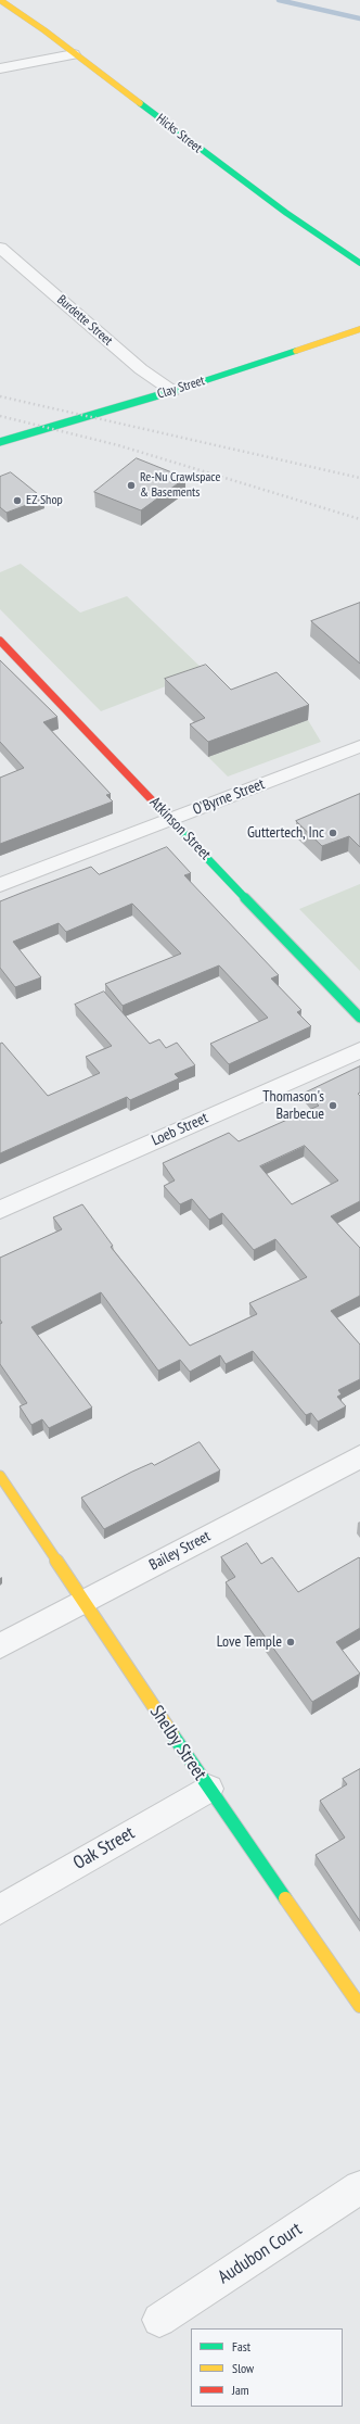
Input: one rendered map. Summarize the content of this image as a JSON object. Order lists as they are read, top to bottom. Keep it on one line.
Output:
{"streets":{"street":["Hicks Street","Burdette Street","Clay Street","O'Byrne Street","Atkinson Street","Loeb Street","Bailey Street","Shelby Street","Oak Street","Audubon Court"]},"crossings":[["Burdette Street","Clay Street"],["O'Byrne Street","Atkinson Street"],["Bailey Street","Shelby Street"],["Shelby Street","Oak Street"]],"places":["Re-Nu Crawlspace & Basements","EZ Shop","Guttertech, Inc","Thomason's Barbecue","Love Temple"],"legend":["Fast","Slow","Jam"]}
